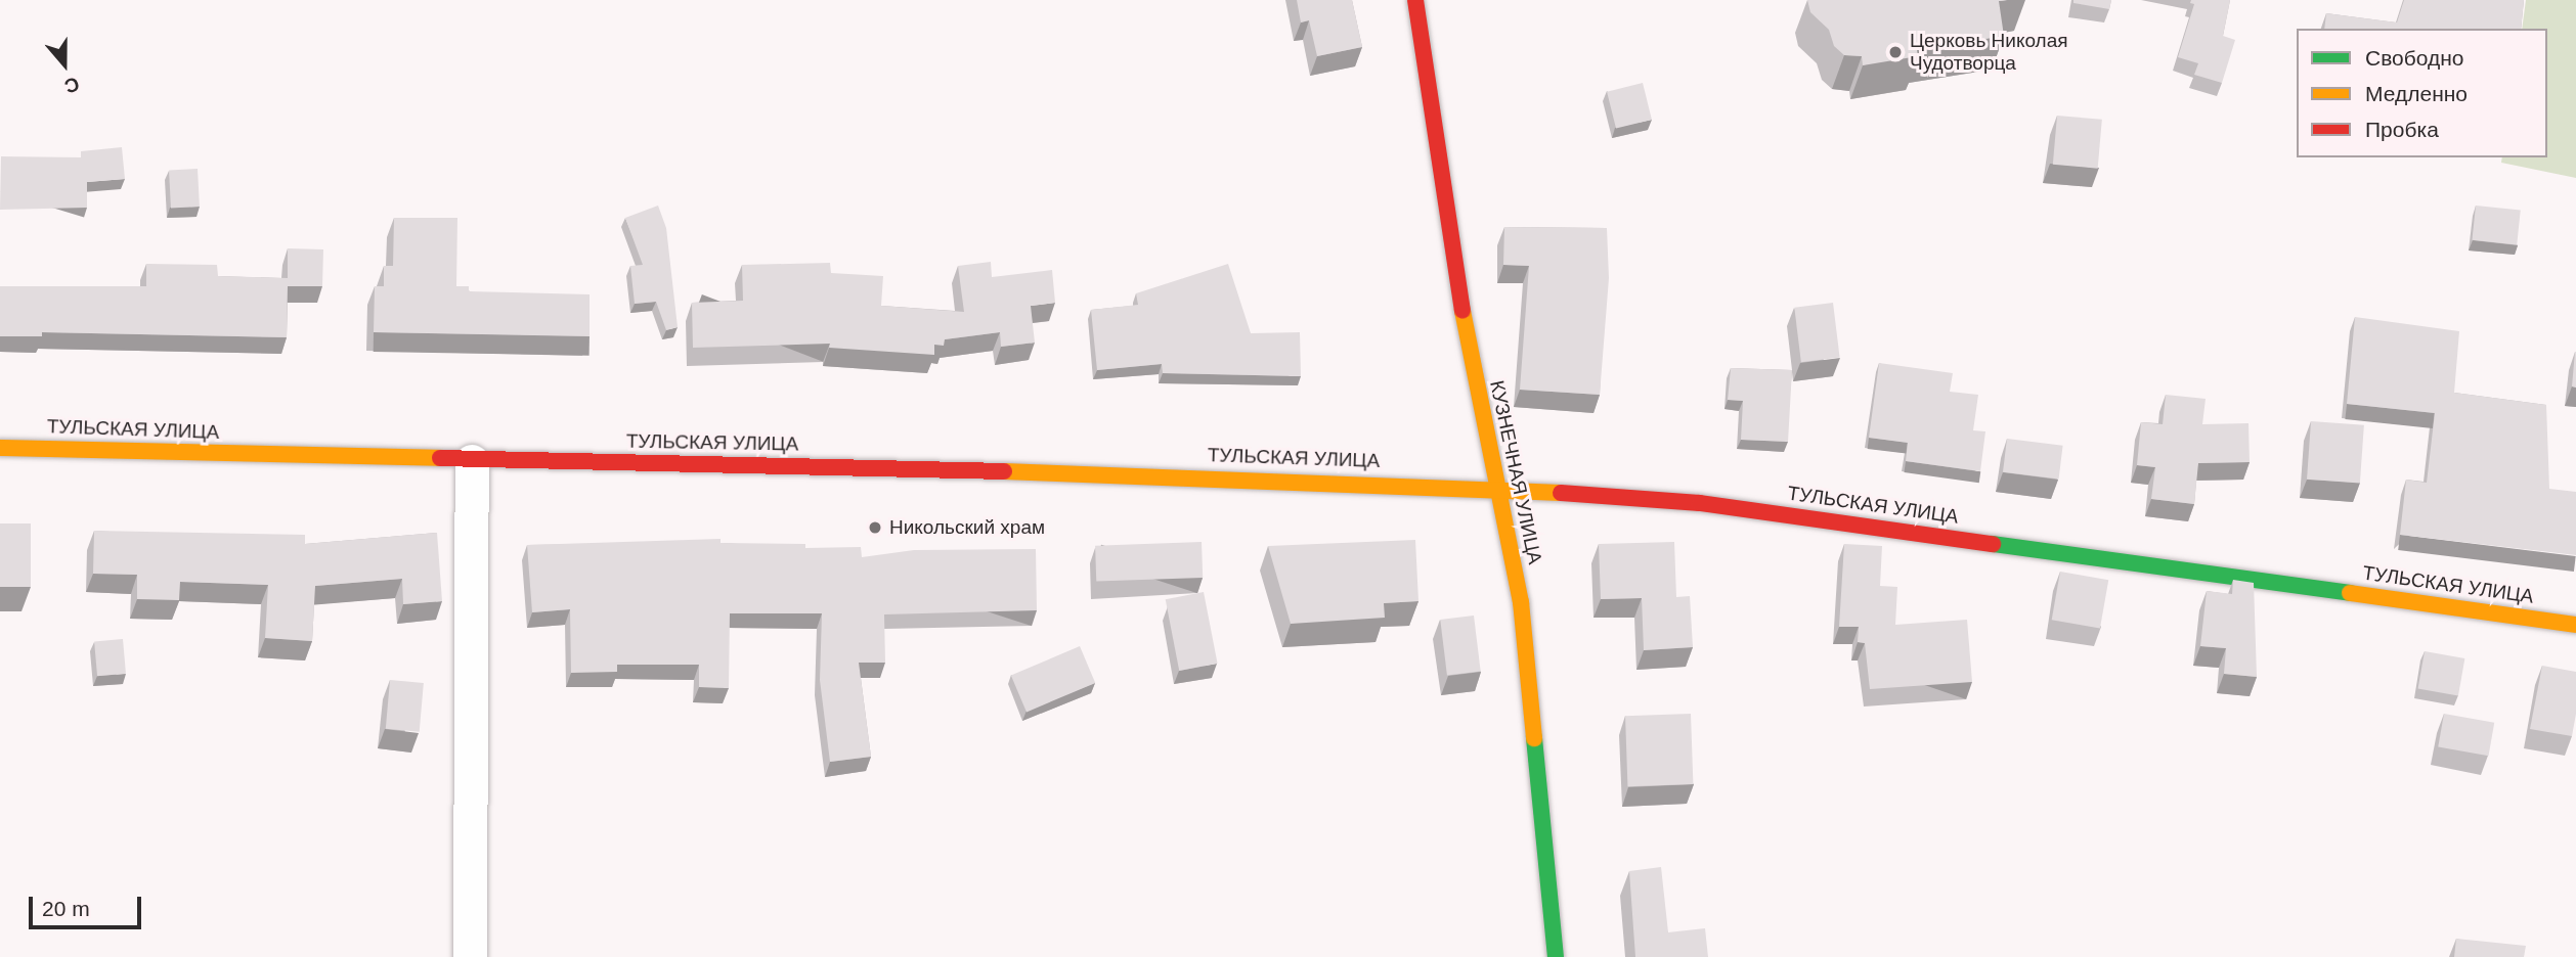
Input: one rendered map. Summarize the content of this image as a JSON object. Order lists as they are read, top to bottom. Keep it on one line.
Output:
{"streets":{"main road":["ТУЛЬСКАЯ УЛИЦА","КУЗНЕЧНАЯ УЛИЦА"]},"crossings":[["ТУЛЬСКАЯ УЛИЦА","КУЗНЕЧНАЯ УЛИЦА"]],"places":["Церковь Николая Чудотворца","Никольский храм"],"legend":["Свободно","Медленно","Пробка"],"scale_bar":"20 m","north":"bottom"}
